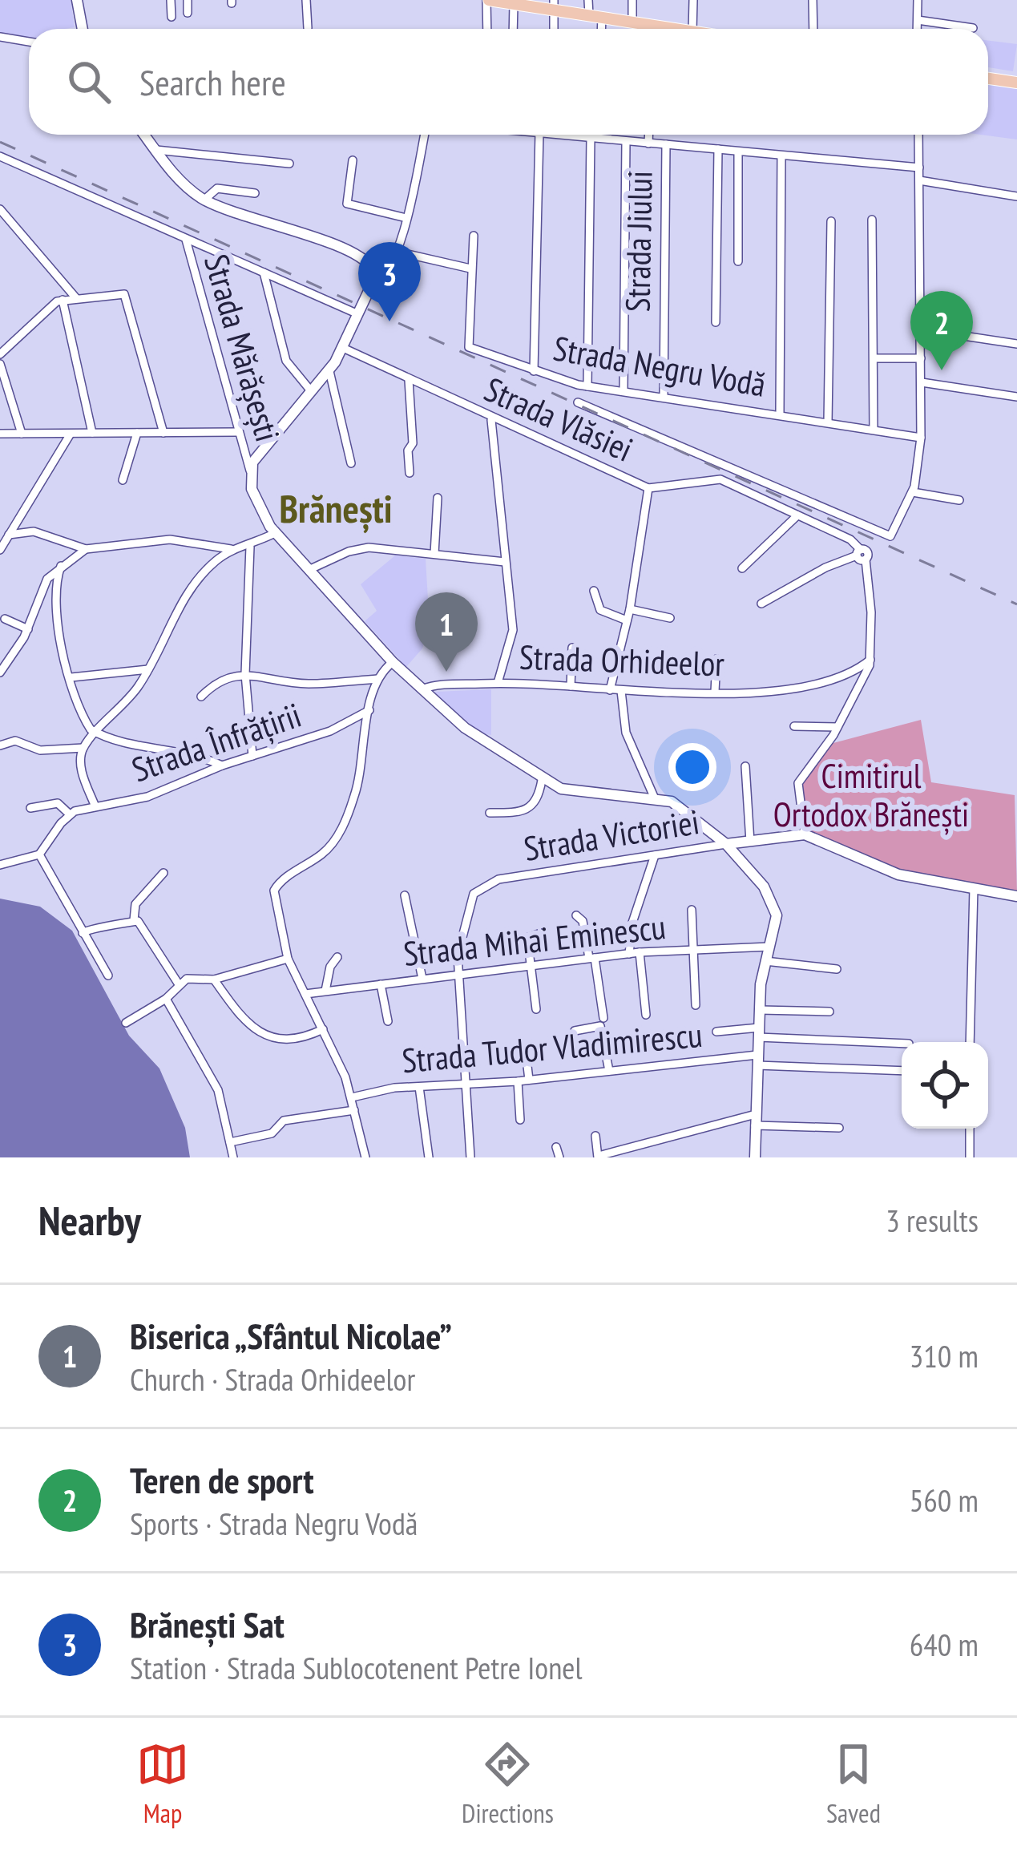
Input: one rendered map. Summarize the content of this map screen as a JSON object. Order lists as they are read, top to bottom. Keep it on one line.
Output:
{"streets":{"main road":["Strada Victoriei"],"street":["Strada Jiului","Strada Mărășești","Strada Negru Vodă","Strada Vlăsiei","Strada Orhideelor","Strada Înfrățirii","Strada Mihai Eminescu","Strada Tudor Vladimirescu"]},"crossings":[["Strada Jiului","Strada Negru Vodă"],["Strada Victoriei","Strada Mihai Eminescu"],["Strada Victoriei","Strada Tudor Vladimirescu"]],"districts":["Brănești"],"parks":["Cimitirul Ortodox Brănești"],"page":{"search":"Search here","pins":["3","2","1"],"heading":["Nearby","3 results"],"list":[{"mark":"1","name":"Biserica „Sfântul Nicolae”","note":"Church · Strada Orhideelor","value":"310 m"},{"mark":"2","name":"Teren de sport","note":"Sports · Strada Negru Vodă","value":"560 m"},{"mark":"3","name":"Brănești Sat","note":"Station · Strada Sublocotenent Petre Ionel","value":"640 m"}],"nav":["Map","Directions","Saved"]}}
